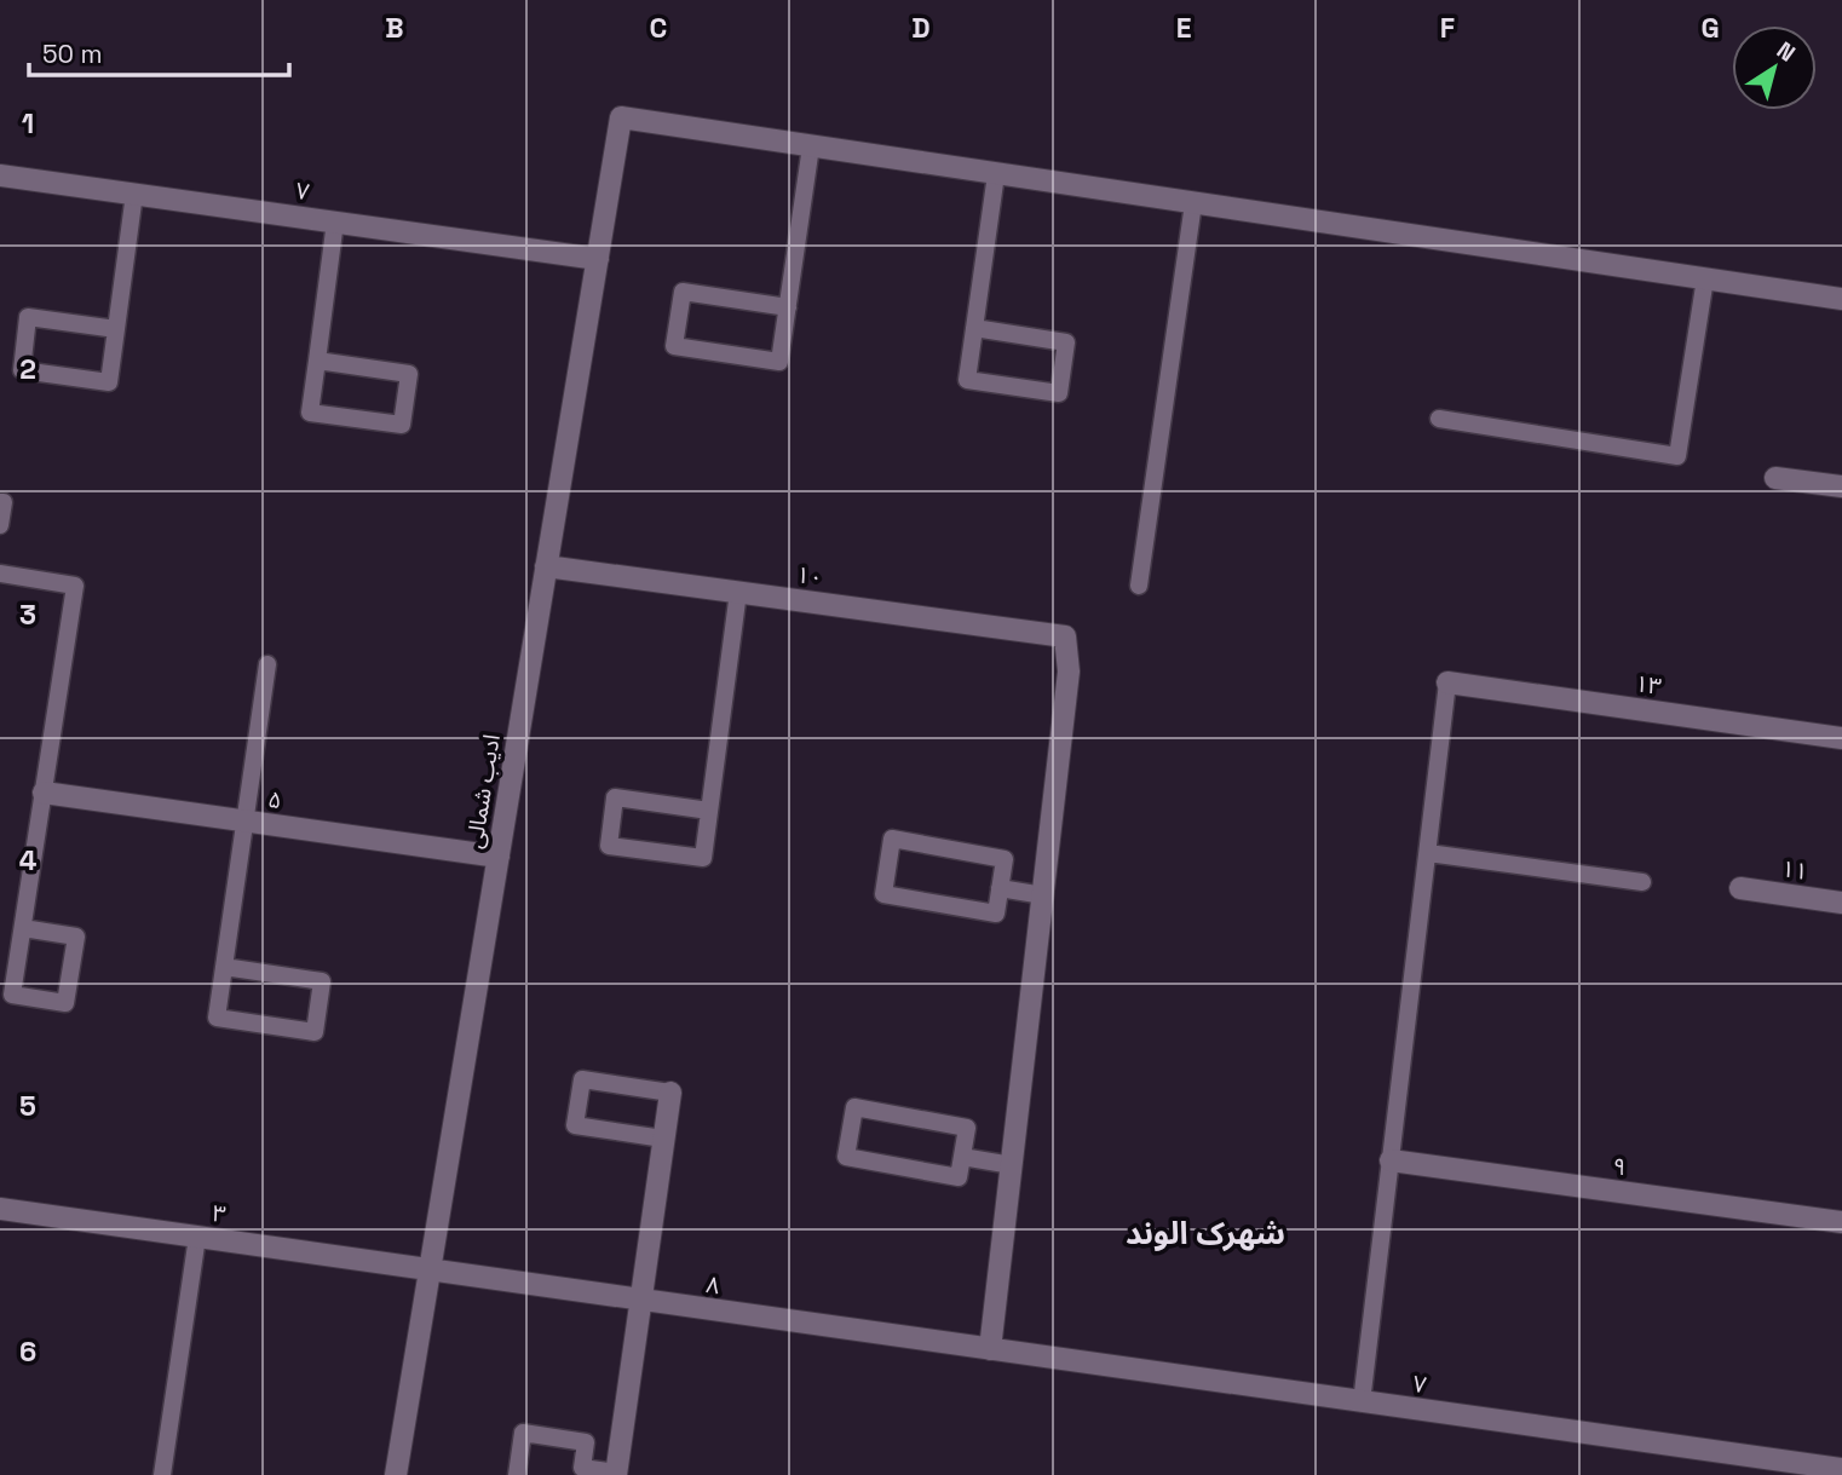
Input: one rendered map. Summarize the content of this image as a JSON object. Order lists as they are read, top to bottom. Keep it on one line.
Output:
{"streets":{"street":["۷","۱۰","۱۳","ادیب شمالی","۵","۱۱","۹","۳","۸"]},"crossings":[["۷","ادیب شمالی"],["۷","۸"],["۱۰","ادیب شمالی"],["ادیب شمالی","۵"],["ادیب شمالی","۳"],["ادیب شمالی","۸"],["۳","۸"]],"districts":["شهرک الوند"],"scale_bar":"50 m","north":"top right","grid":{"columns":["B","C","D","E","F","G"],"rows":["1","2","3","4","5","6"]}}
